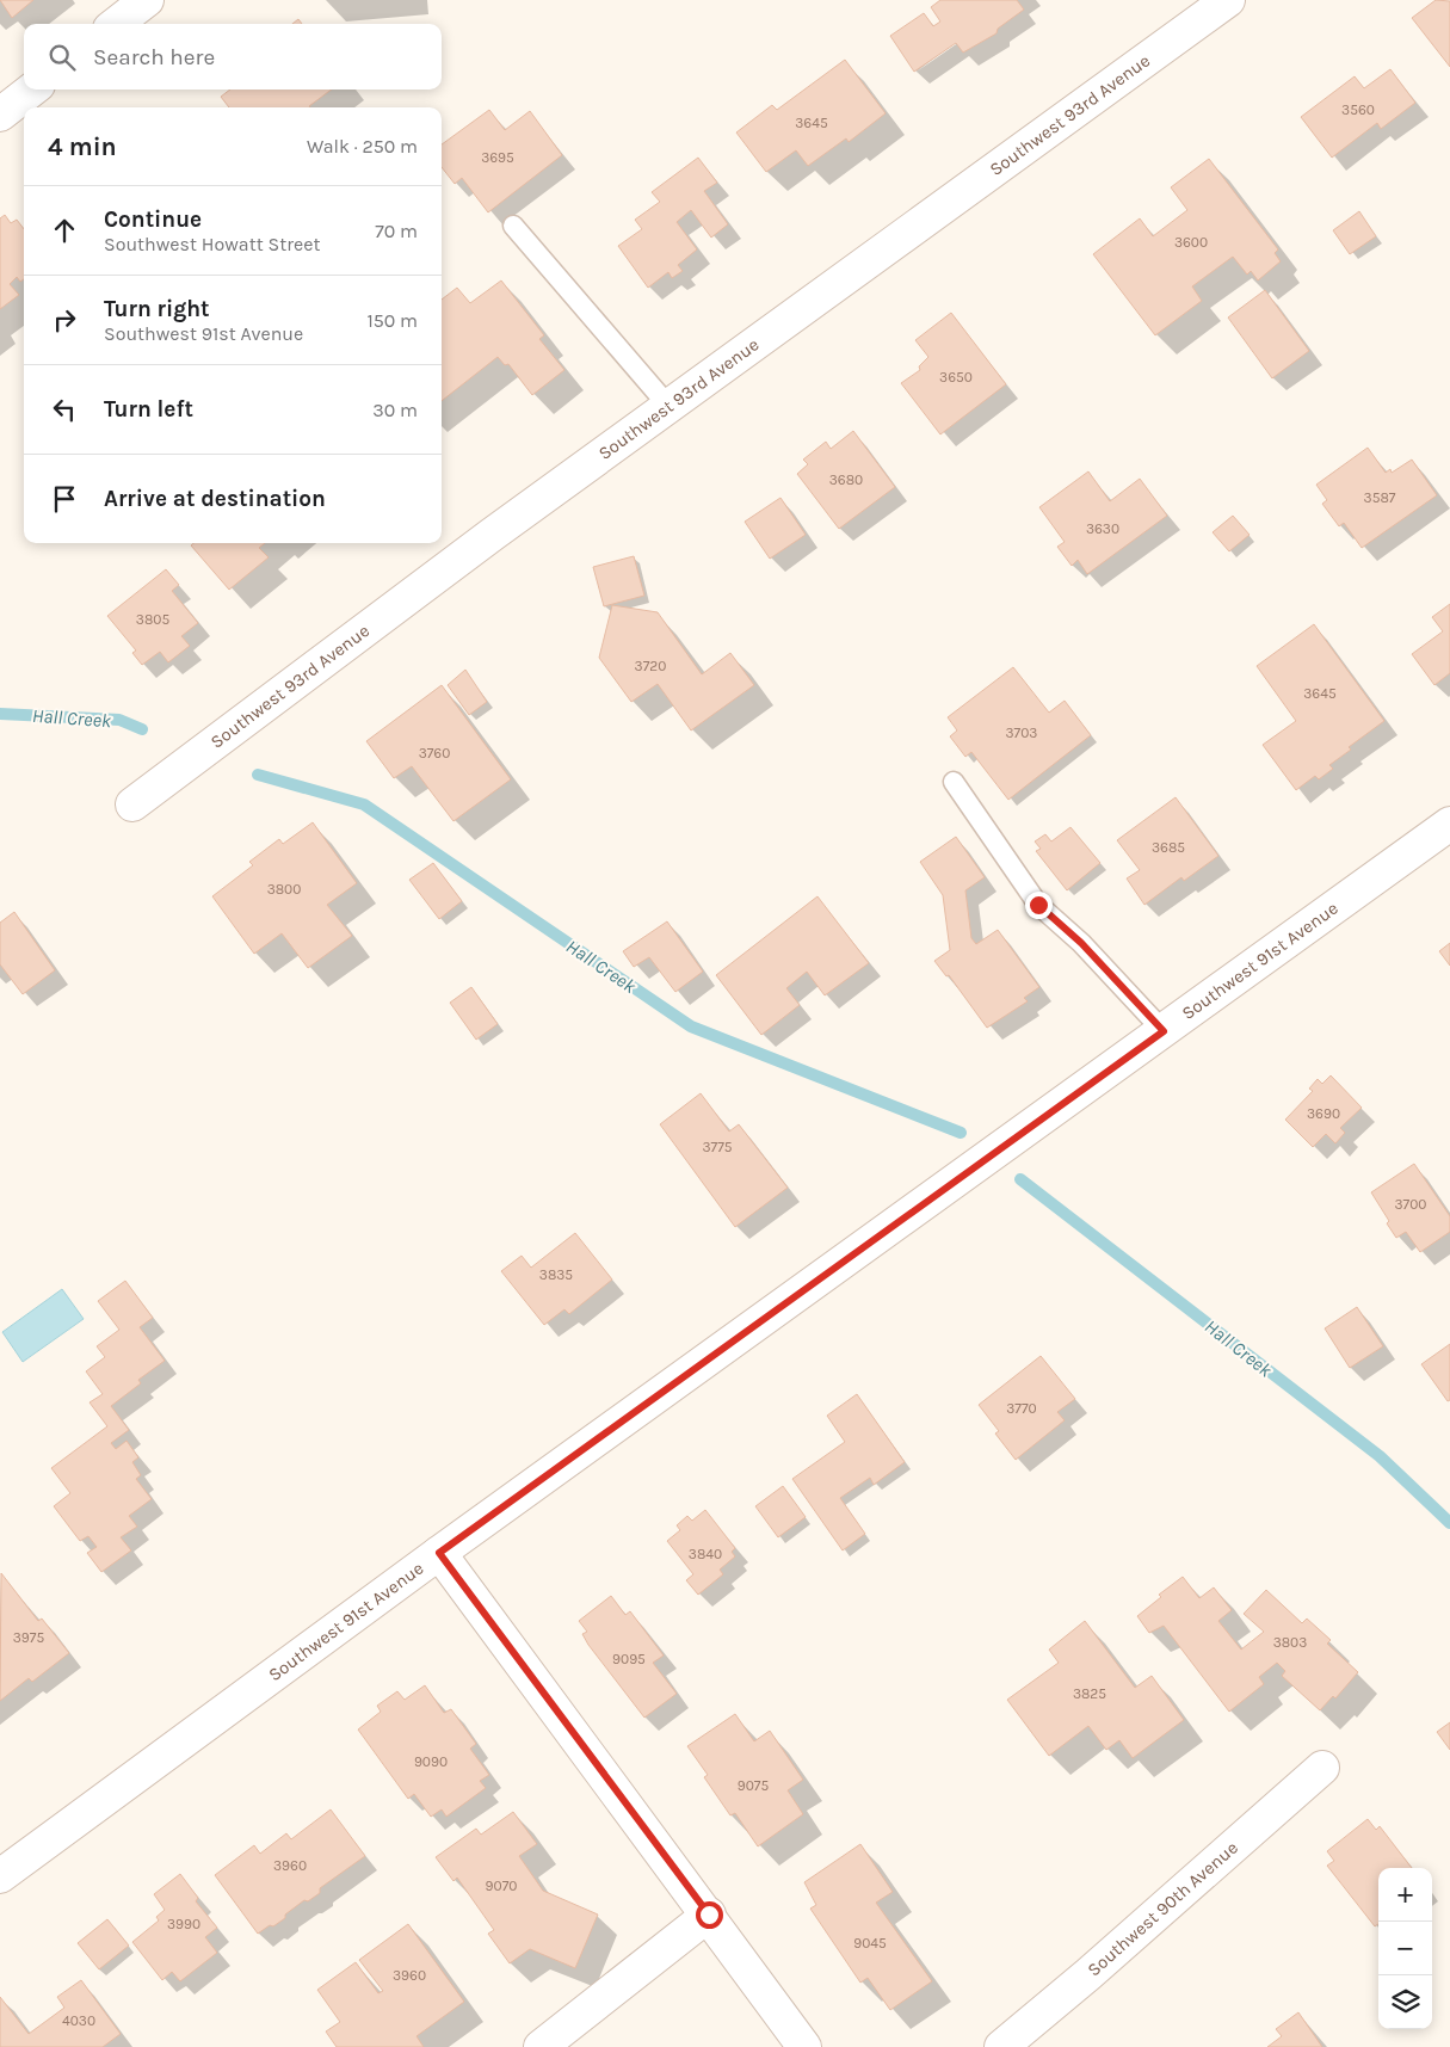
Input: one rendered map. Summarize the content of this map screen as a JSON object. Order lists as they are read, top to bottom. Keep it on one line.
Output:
{"streets":{"street":["Southwest 93rd Avenue","Southwest 91st Avenue","Southwest 90th Avenue"]},"water":["Hall Creek"],"house_numbers":["3560","3645","3695","3600","3650","3680","3587","3630","3805","3720","3645","3703","3760","3685","3800","3690","3775","3700","3835","3770","3840","3975","3803","9095","3825","9090","9075","3960","9070","3990","9045","3960","4030"],"page":{"search":"Search here","heading":["4 min","Walk · 250 m"],"list":[["Continue","Southwest Howatt Street","70 m"],["Turn right","Southwest 91st Avenue","150 m"],["Turn left","30 m"],"Arrive at destination"],"map_buttons":["+","−"]}}
